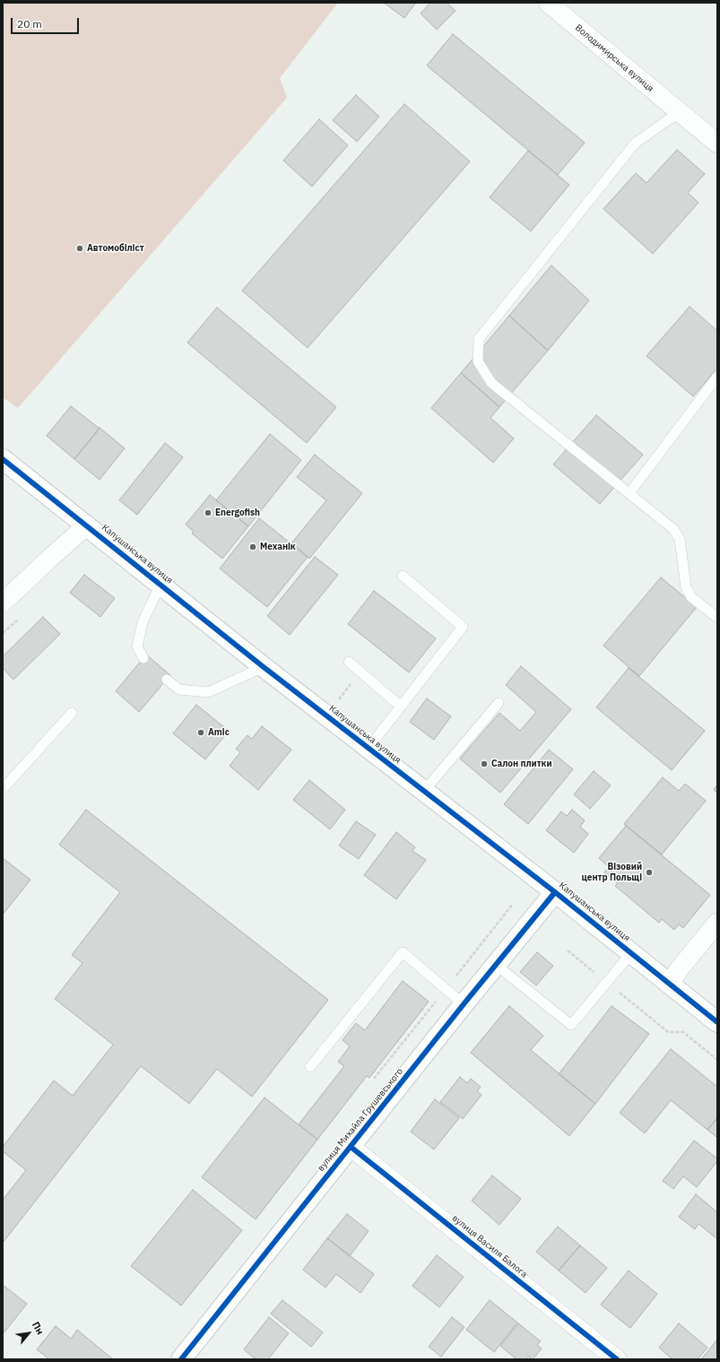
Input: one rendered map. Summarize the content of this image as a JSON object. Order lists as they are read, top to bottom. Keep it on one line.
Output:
{"streets":{"street":["Володимирська вулиця","Капушанська вулиця","вулиця Михайла Грушевського","вулиця Василя Балога"]},"crossings":[["Капушанська вулиця","вулиця Михайла Грушевського"],["вулиця Михайла Грушевського","вулиця Василя Балога"]],"places":["Автомобіліст","Energofish","Механік","Amic","Салон плитки","Візовий центр Польщі"],"scale_bar":"20 m","north":"top right"}
